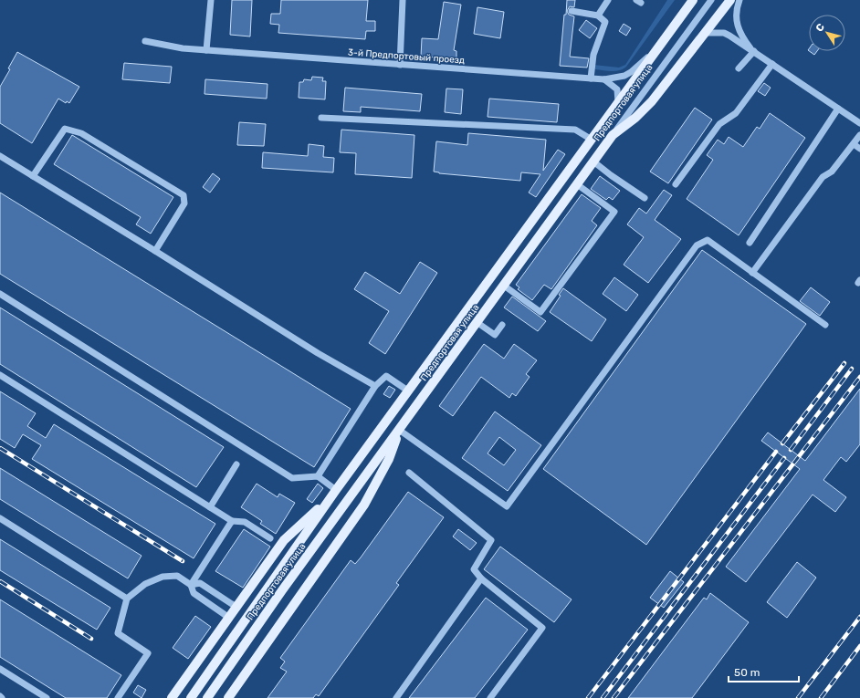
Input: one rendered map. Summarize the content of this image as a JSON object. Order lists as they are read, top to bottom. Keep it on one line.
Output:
{"streets":{"main road":["Предпортовая улица"],"street":["3-й Предпортовый проезд"]},"crossings":[["3-й Предпортовый проезд","Предпортовая улица"]],"scale_bar":"50 m","north":"top left"}
